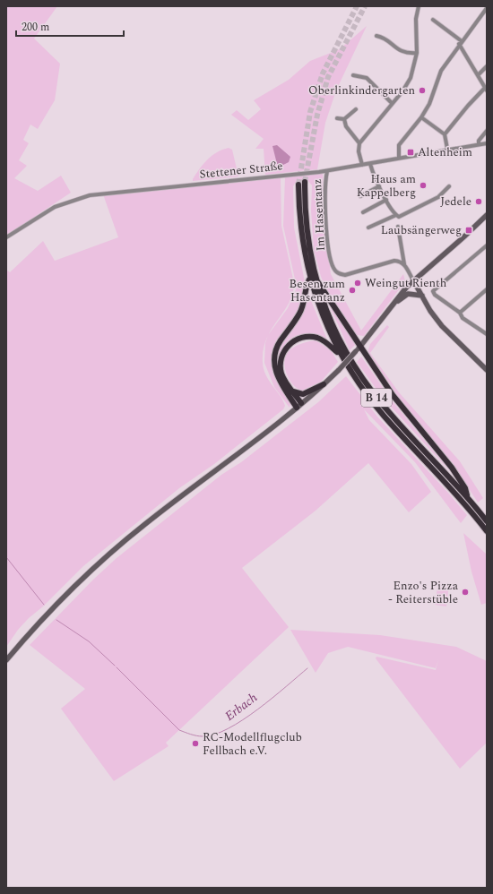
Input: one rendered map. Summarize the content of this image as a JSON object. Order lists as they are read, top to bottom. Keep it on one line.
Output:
{"streets":{"highway":["B 14"],"street":["Stettener Straße","Im Hasentanz"]},"crossings":[["Stettener Straße","Im Hasentanz"]],"water":["Erbach"],"places":{"other":["Oberlinkindergarten","Haus am Kappelberg","Jedele","Weingut Rienth","Besen zum Hasentanz","Enzo's Pizza - Reiterstüble","RC-Modellflugclub Fellbach e.V."],"transit":["Altenheim","Laubsängerweg"]},"scale_bar":"200 m"}
